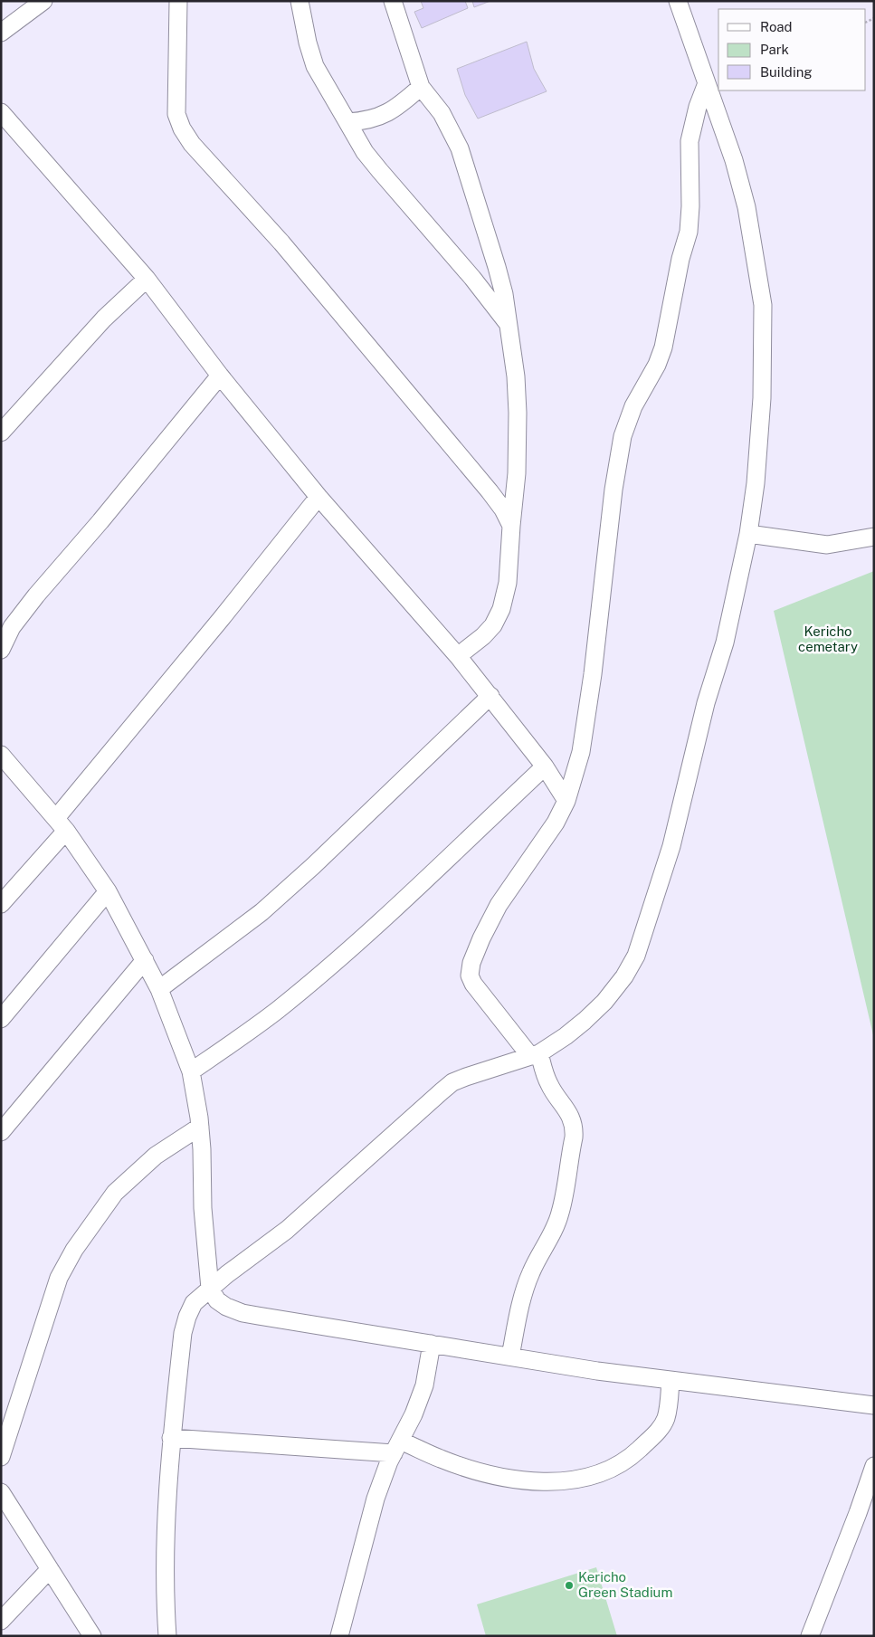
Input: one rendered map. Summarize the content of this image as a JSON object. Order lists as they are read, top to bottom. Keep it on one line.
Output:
{"parks":["Kericho cemetary"],"places":["Kericho Green Stadium"],"legend":["Road","Park","Building"]}
